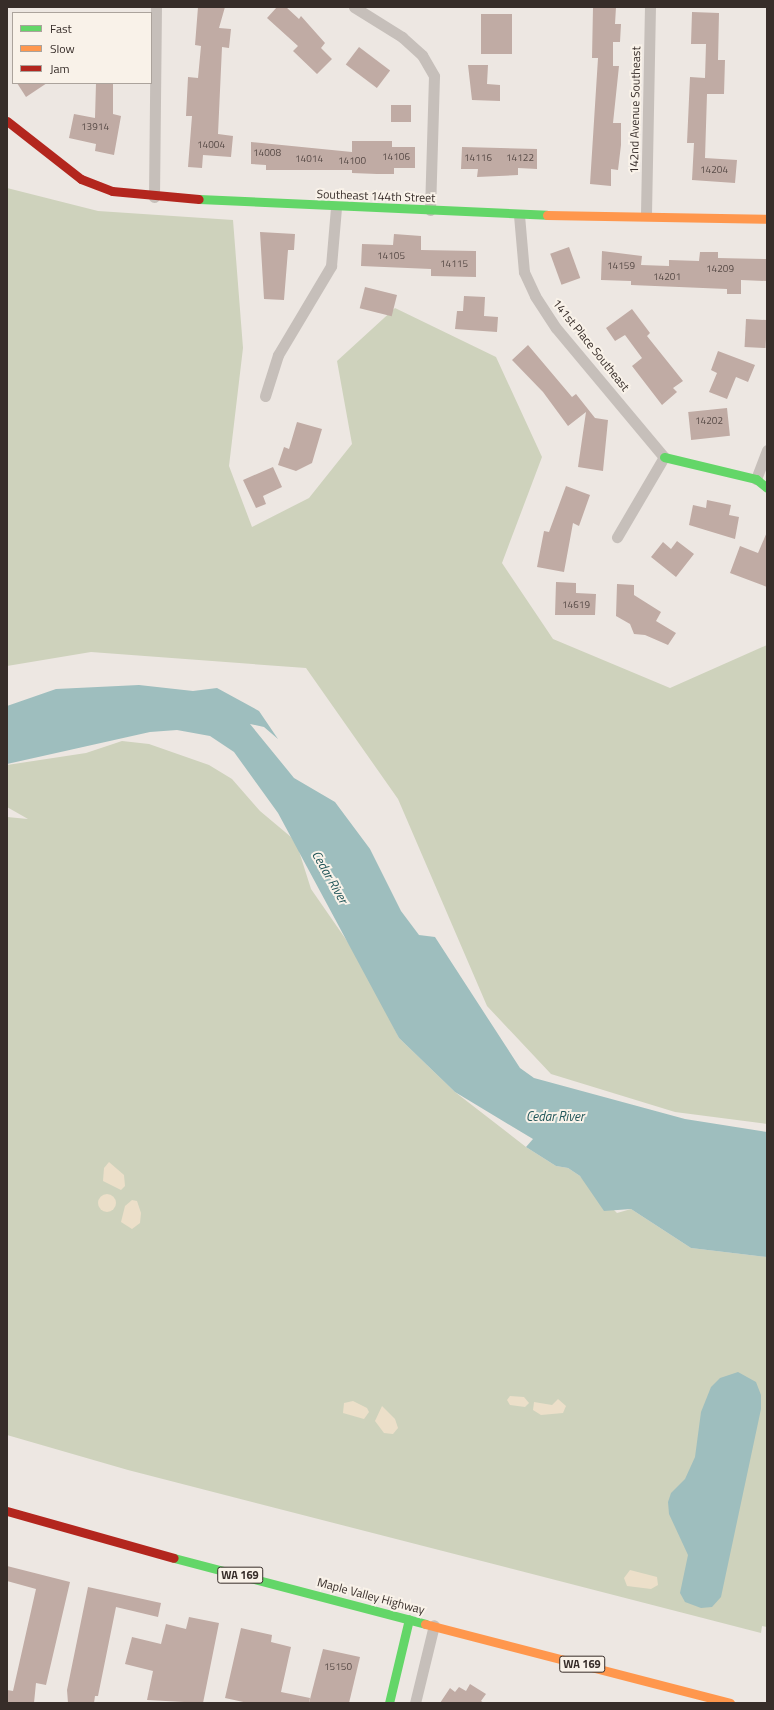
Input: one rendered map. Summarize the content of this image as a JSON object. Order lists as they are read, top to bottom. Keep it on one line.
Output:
{"streets":{"street":["142nd Avenue Southeast","Southeast 144th Street","141st Place Southeast","WA 169","Maple Valley Highway"]},"crossings":[["142nd Avenue Southeast","Southeast 144th Street"],["Southeast 144th Street","141st Place Southeast"]],"water":["Cedar River"],"house_numbers":["13914","14004","14008","14106","14116","14122","14014","14100","14204","14105","14115","14159","14209","14201","14202","14619","15150"],"legend":["Fast","Slow","Jam"]}
